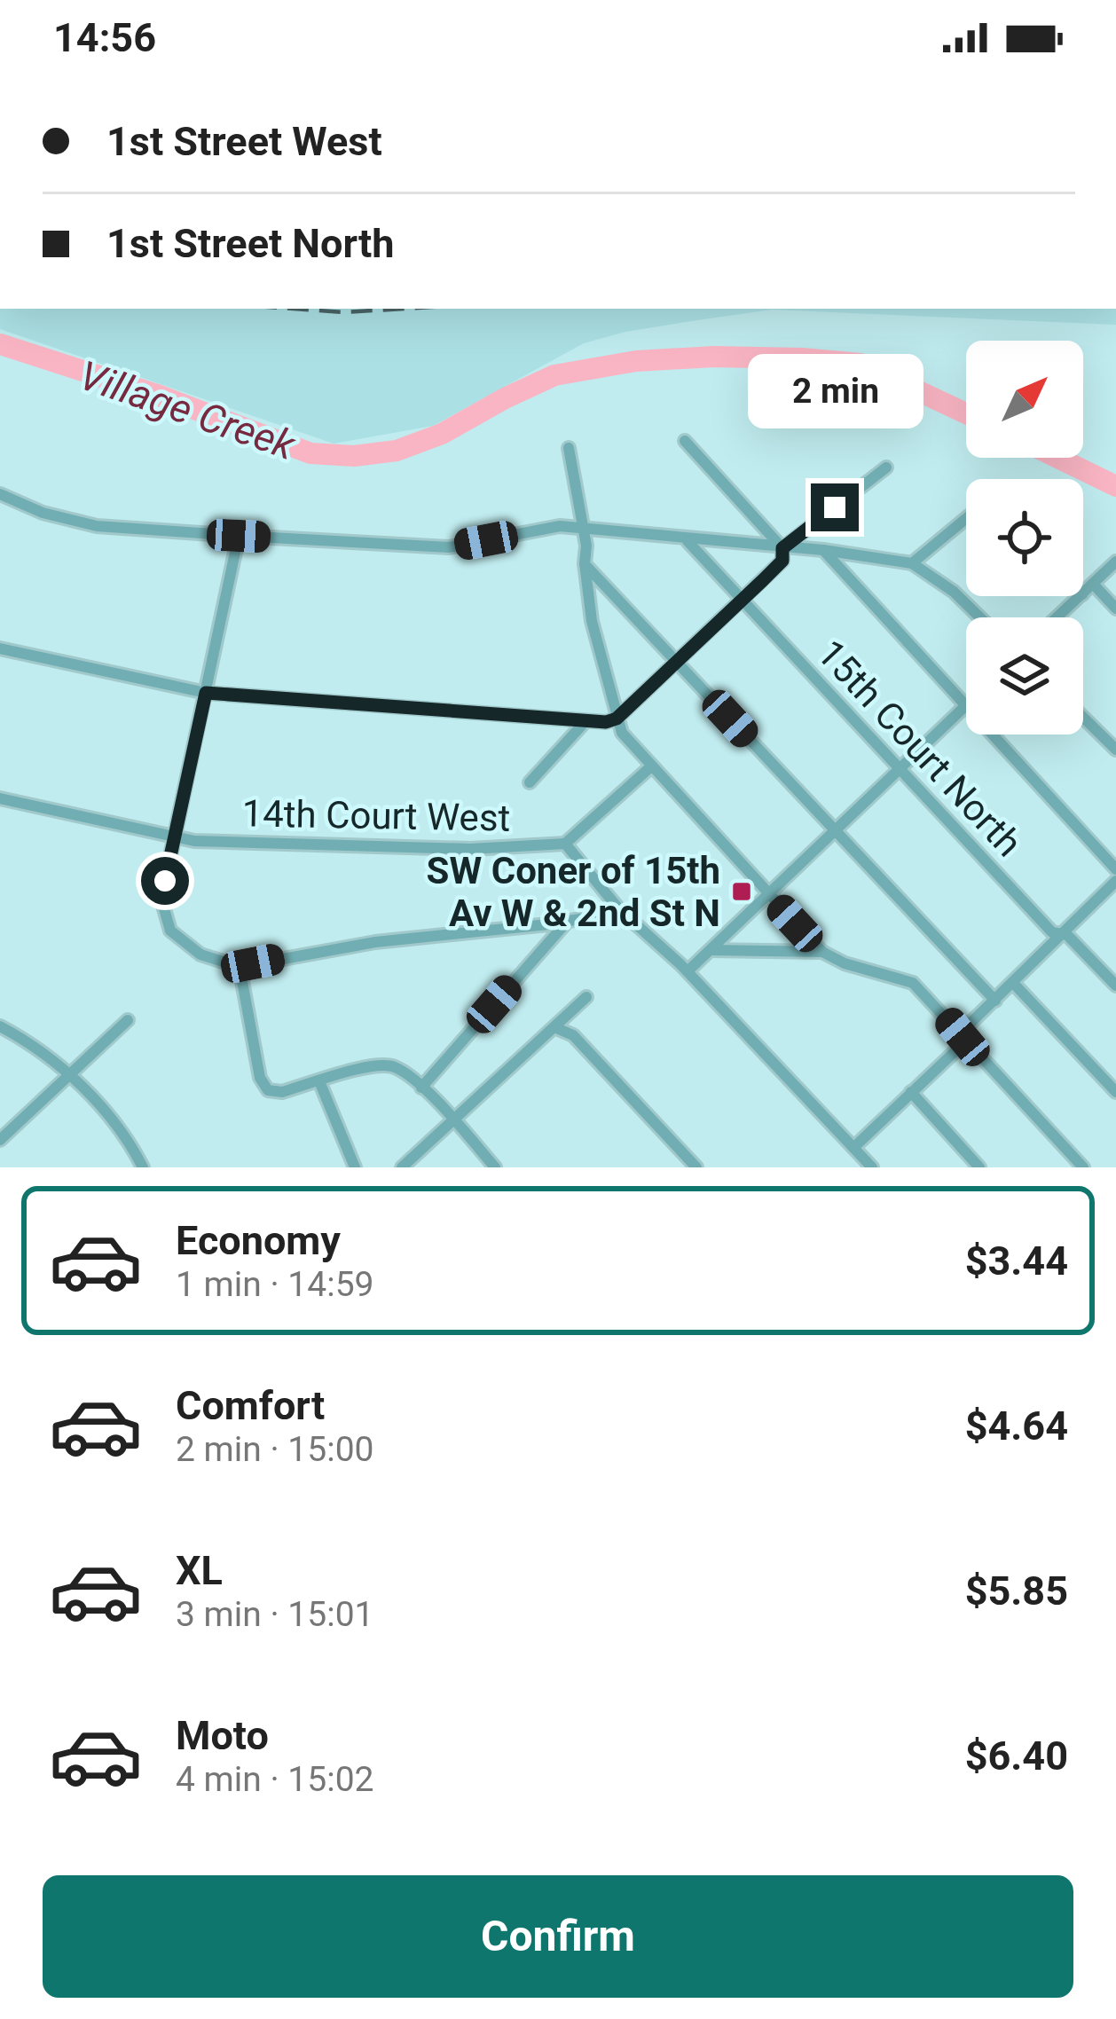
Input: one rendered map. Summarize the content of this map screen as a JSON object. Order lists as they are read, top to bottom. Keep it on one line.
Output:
{"streets":{"street":["15th Court North","14th Court West"]},"water":["Village Creek"],"places":{"transit":["SW Coner of 15th Av W & 2nd St N"]},"north":"top right","page":{"status":"14:56","banner":["1st Street West","1st Street North"],"bubble":"2 min","list":[{"name":"Economy","note":"1 min · 14:59","value":"$3.44"},{"name":"Comfort","note":"2 min · 15:00","value":"$4.64"},{"name":"XL","note":"3 min · 15:01","value":"$5.85"},{"name":"Moto","note":"4 min · 15:02","value":"$6.40"}],"buttons":"Confirm"}}
